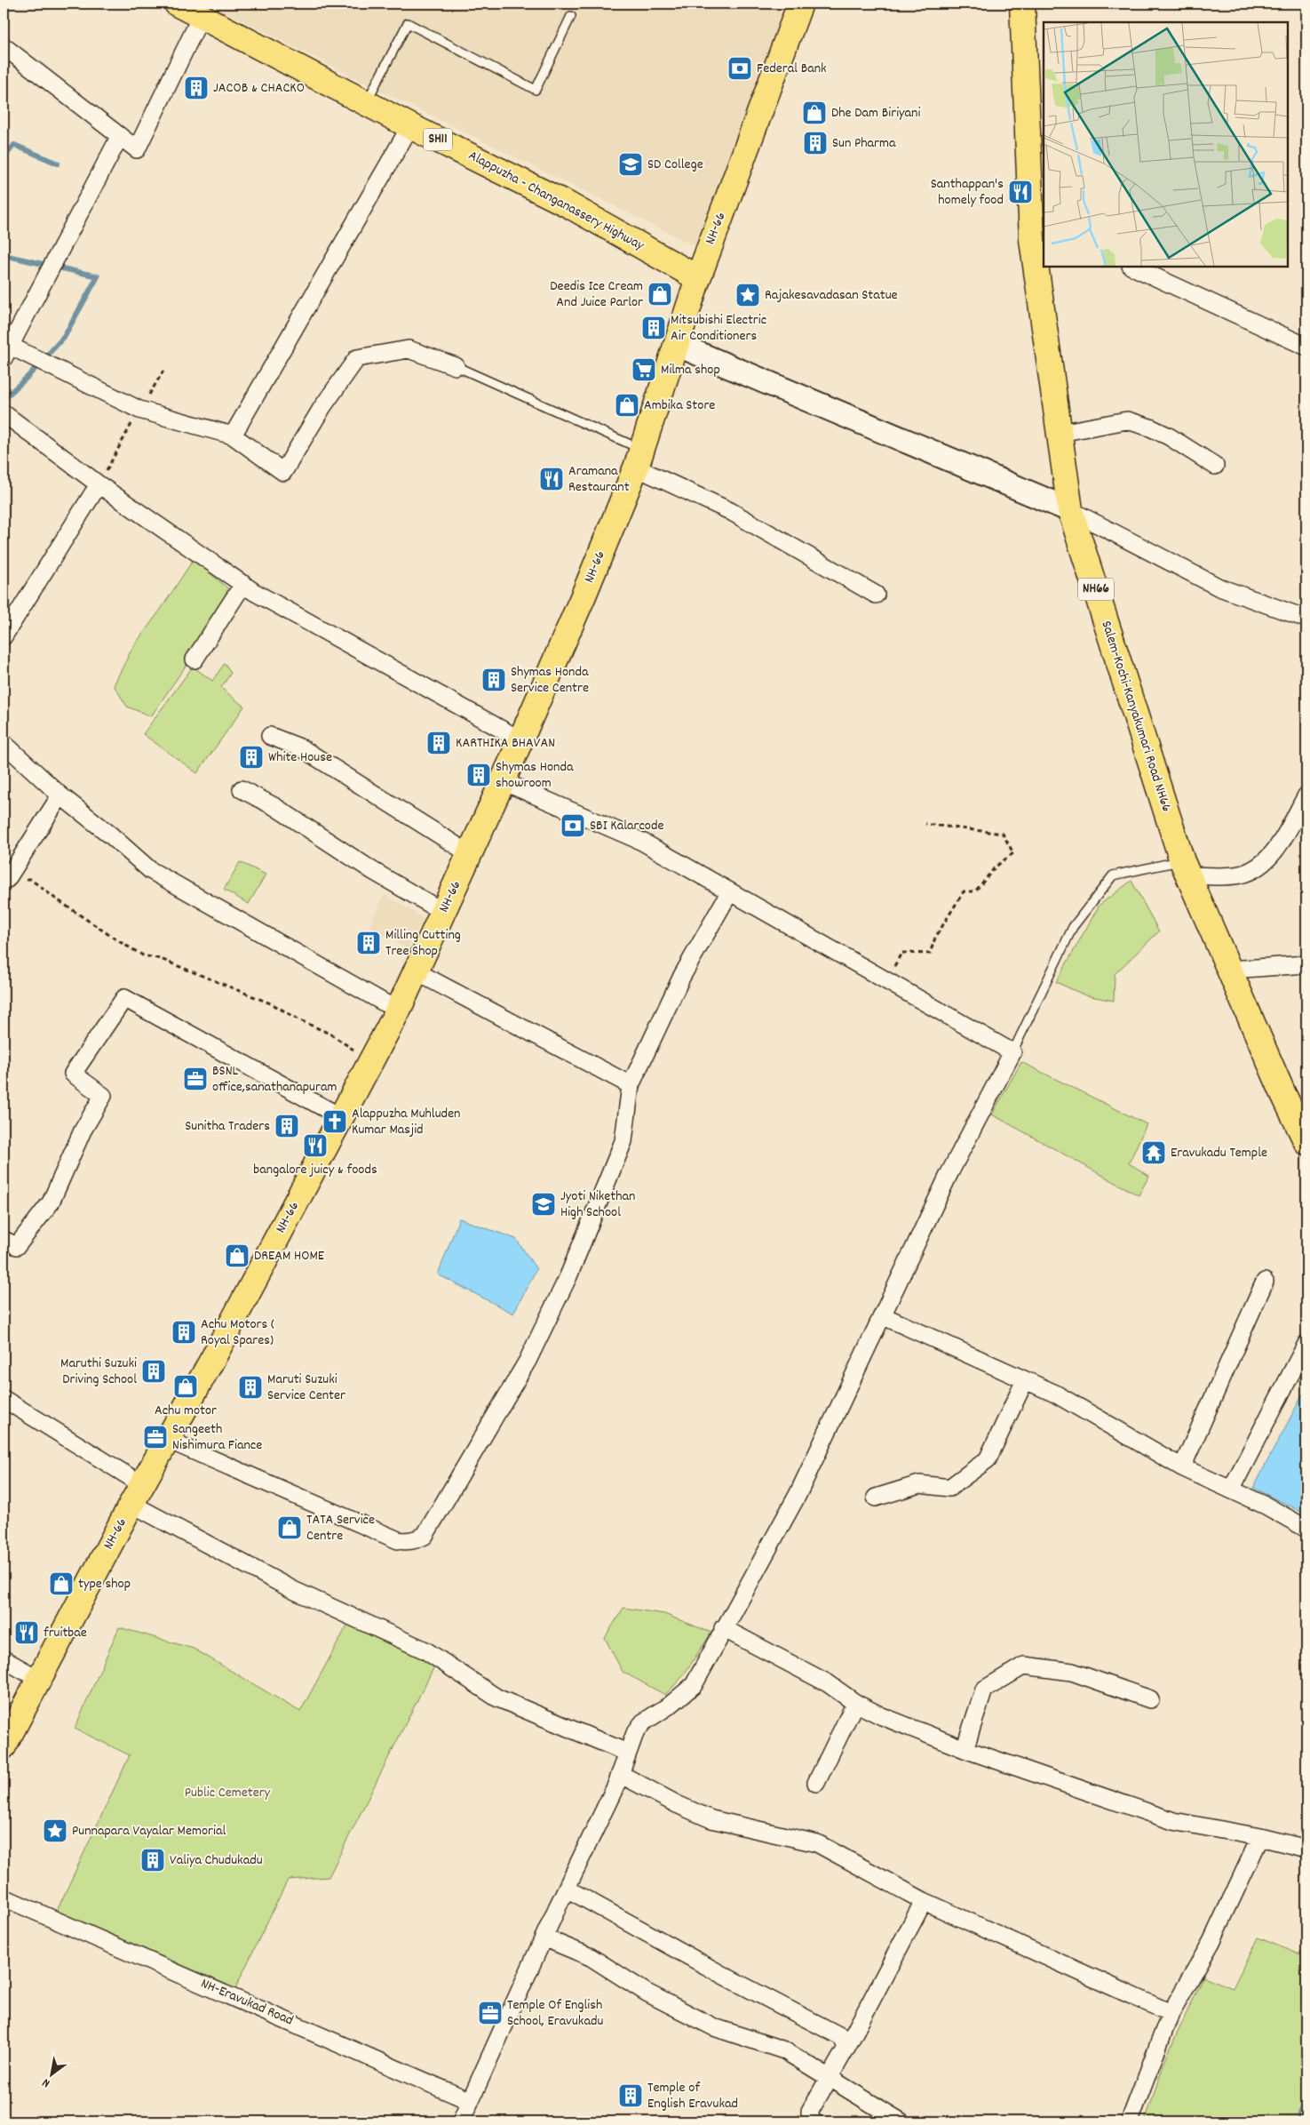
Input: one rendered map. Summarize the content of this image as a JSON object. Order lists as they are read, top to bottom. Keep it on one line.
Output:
{"streets":{"main road":["SH11","Alappuzha - Changanassery Highway","NH-66","NH66","Salem-Kochi-Kanyakumari Road NH66"],"street":["NH-Eravukad Road"]},"crossings":[["Alappuzha - Changanassery Highway","NH-66"]],"parks":["Public Cemetery"],"places":{"bank":["Federal Bank","SBI Kalarcode"],"building":["JACOB & CHACKO","Sun Pharma","Mitsubishi Electric Air Conditioners","Shymas Honda Service Centre","KARTHIKA BHAVAN","White House","Shymas Honda showroom","Milling Cutting Tree Shop","Sunitha Traders","Achu Motors ( Royal Spares)","Maruthi Suzuki Driving School","Maruti Suzuki Service Center","Valiya Chudukadu","Temple of English Eravukad"],"shop":["Dhe Dam Biriyani","Deedis Ice Cream And Juice Parlor","Ambika Store","DREAM HOME","Achu motor","TATA Service Centre","type shop"],"school or university":["SD College","Jyoti Nikethan High School"],"restaurant":["Santhappan's homely food","Aramana Restaurant","bangalore juicy & foods","fruitbae"],"place":["Rajakesavadasan Statue","Punnapara Vayalar Memorial"],"supermarket":["Milma shop"],"office":["BSNL office,sanathanapuram","Sangeeth Nishimura Fiance","Temple Of English School, Eravukadu"],"church":["Alappuzha Muhluden Kumar Masjid"],"temple":["Eravukadu Temple"]},"north":"bottom left"}
